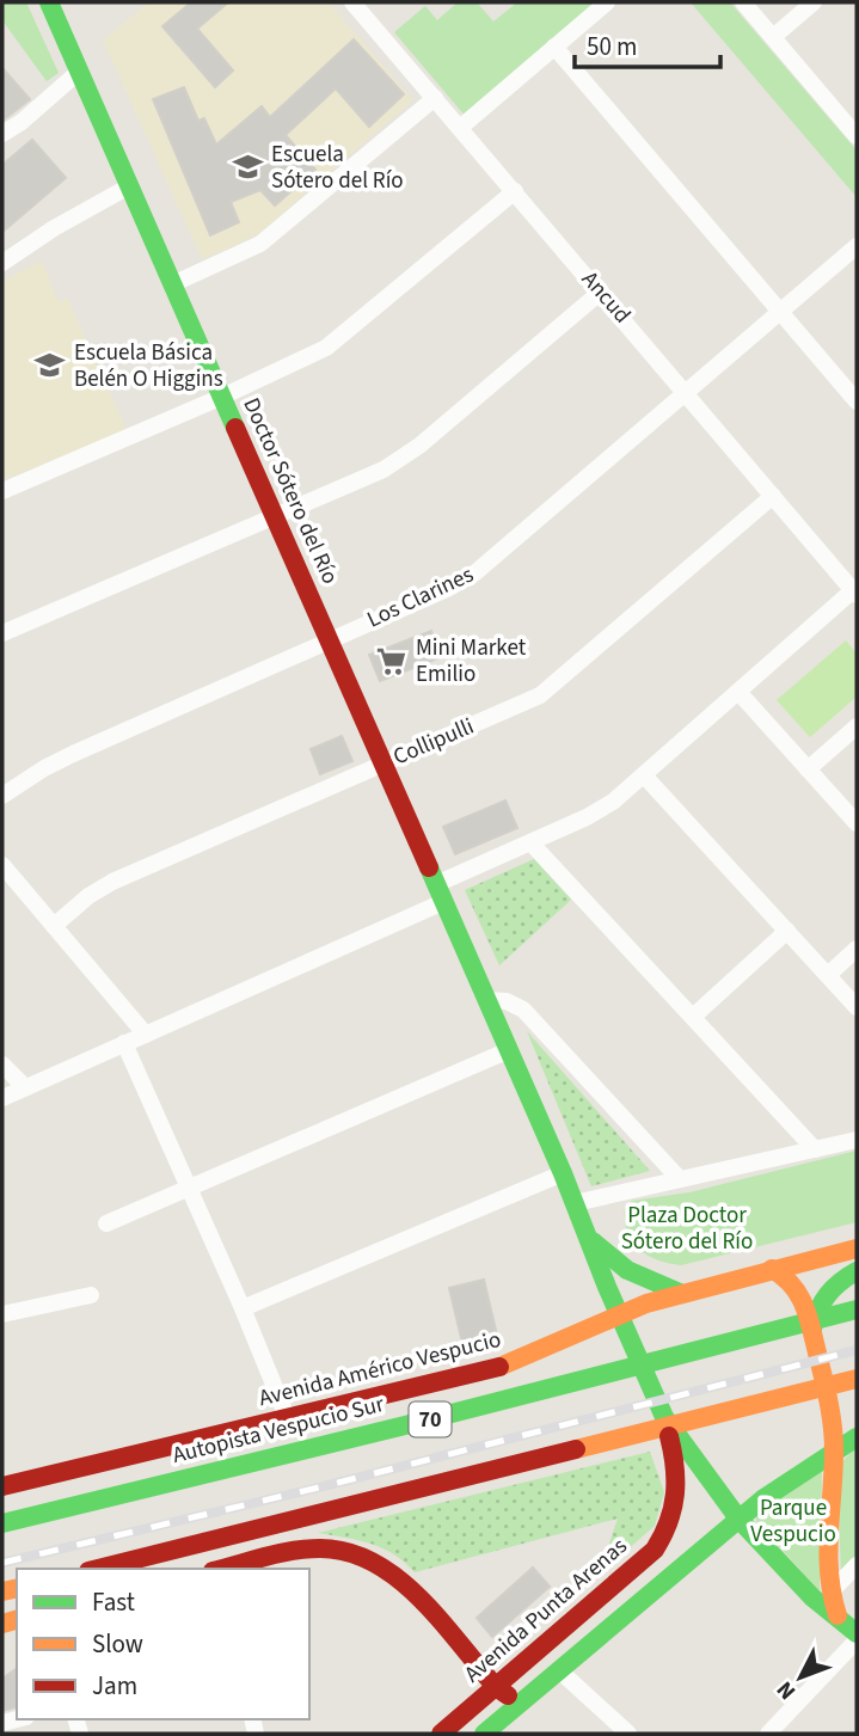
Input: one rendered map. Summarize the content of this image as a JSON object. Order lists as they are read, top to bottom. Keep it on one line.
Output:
{"streets":{"main road":["Doctor Sótero del Río","Avenida Américo Vespucio","70","Autopista Vespucio Sur","Avenida Punta Arenas"],"street":["Ancud","Los Clarines","Collipulli"]},"crossings":[["Ancud","Los Clarines"],["Ancud","Collipulli"],["Doctor Sótero del Río","Los Clarines"],["Doctor Sótero del Río","Collipulli"],["Doctor Sótero del Río","Avenida Américo Vespucio"],["Doctor Sótero del Río","Avenida Punta Arenas"]],"parks":["Plaza Doctor Sótero del Río","Parque Vespucio"],"places":{"school or university":["Escuela Sótero del Río","Escuela Básica Belén O Higgins"],"supermarket":["Mini Market Emilio"]},"legend":["Fast","Slow","Jam"],"scale_bar":"50 m","north":"bottom left"}
